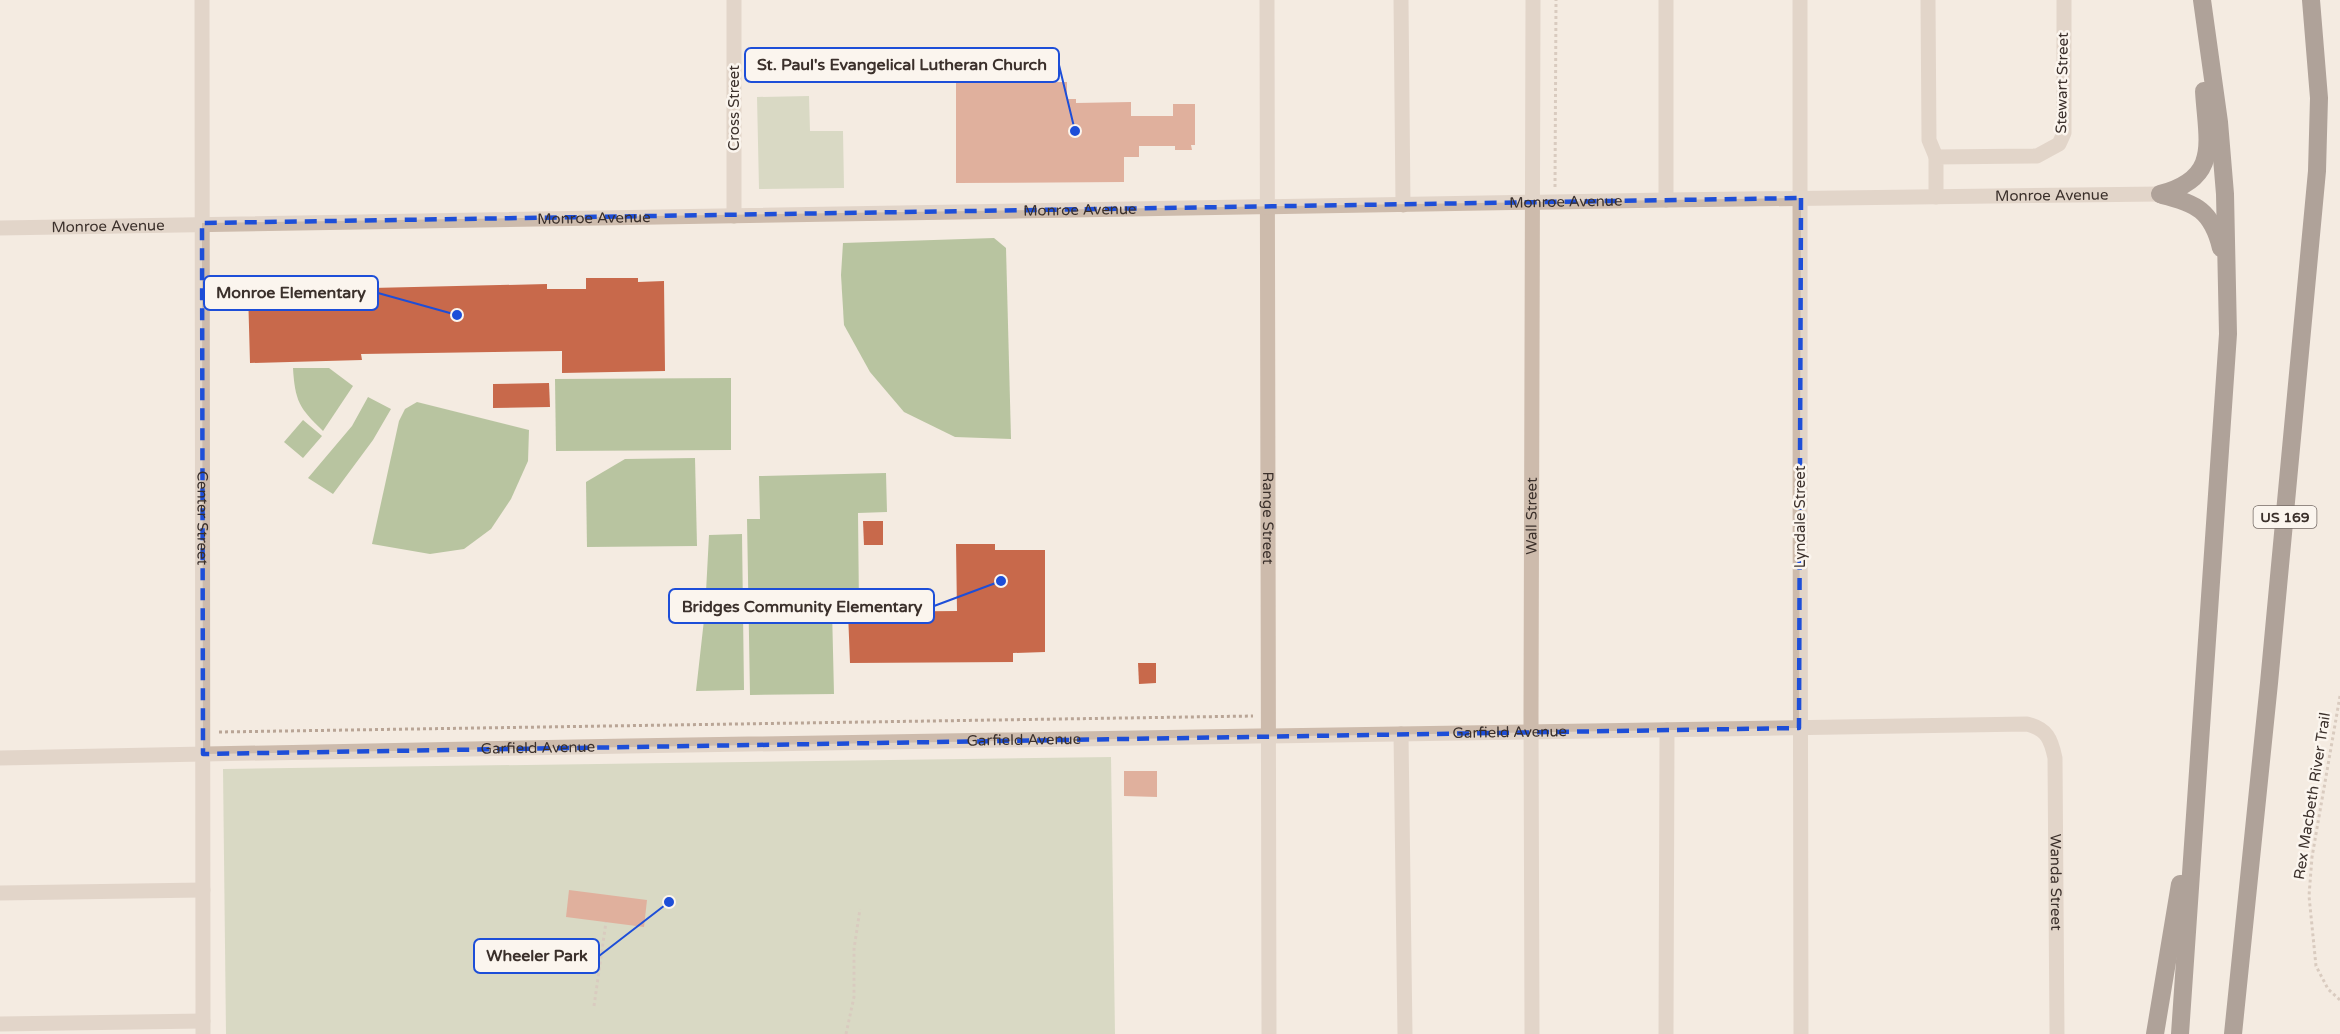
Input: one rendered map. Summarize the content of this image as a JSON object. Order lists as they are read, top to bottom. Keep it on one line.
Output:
{"streets":{"highway":["US 169"],"street":["Stewart Street","Cross Street","Monroe Avenue","Center Street","Range Street","Wall Street","Lyndale Street","Garfield Avenue","Wanda Street"],"path":["Rex Macbeth River Trail"]},"crossings":[["Cross Street","Monroe Avenue"],["Monroe Avenue","Center Street"],["Monroe Avenue","Range Street"],["Monroe Avenue","Wall Street"],["Monroe Avenue","Lyndale Street"],["Center Street","Garfield Avenue"],["Range Street","Garfield Avenue"],["Wall Street","Garfield Avenue"],["Lyndale Street","Garfield Avenue"],["Garfield Avenue","Wanda Street"]],"places":["St. Paul's Evangelical Lutheran Church","Monroe Elementary","Bridges Community Elementary","Wheeler Park"]}
